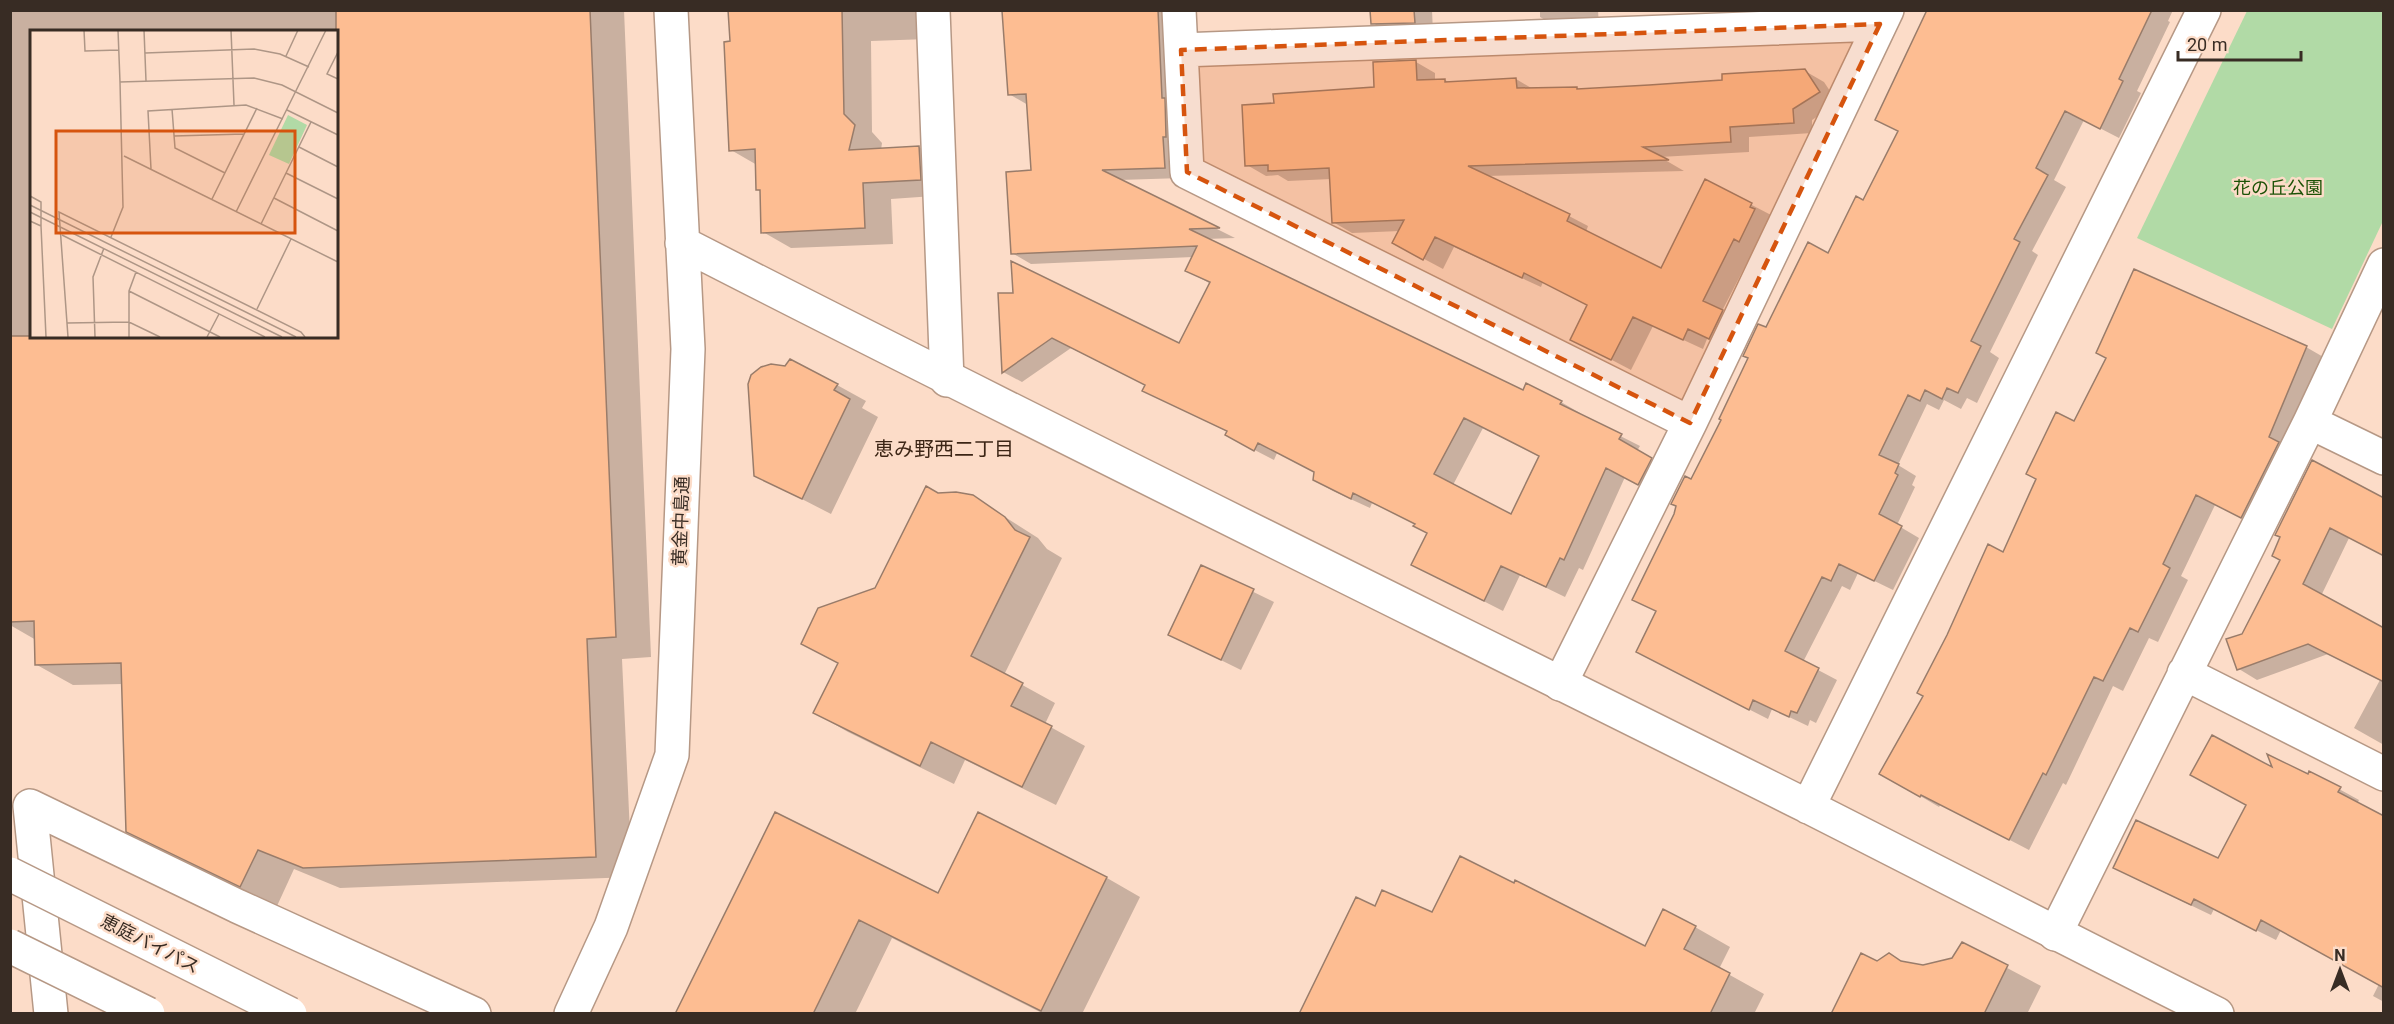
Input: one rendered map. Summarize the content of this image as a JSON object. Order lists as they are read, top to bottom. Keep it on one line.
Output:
{"streets":{"main road":["黄金中島通","恵庭バイパス"]},"districts":["恵み野西二丁目"],"parks":["花の丘公園"],"scale_bar":"20 m","north":"top"}
